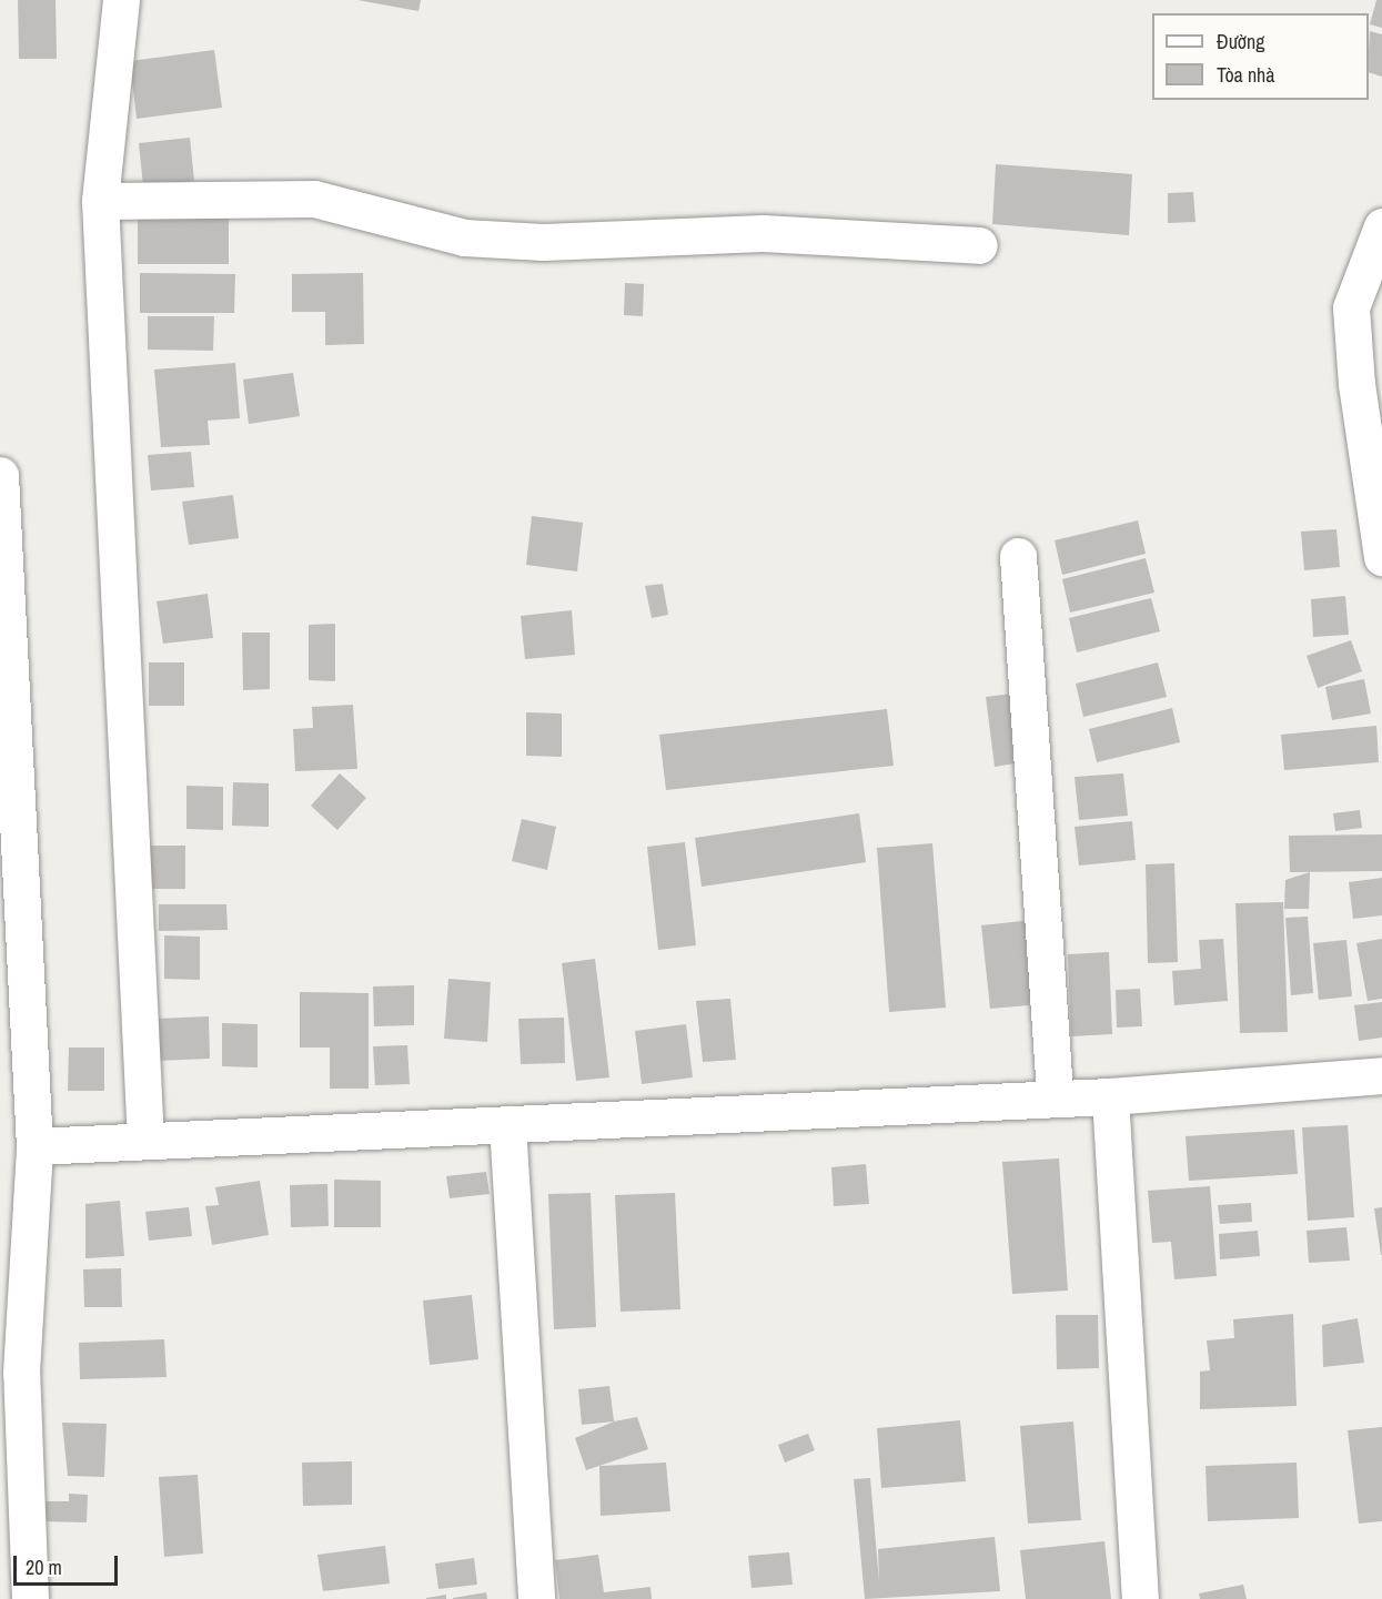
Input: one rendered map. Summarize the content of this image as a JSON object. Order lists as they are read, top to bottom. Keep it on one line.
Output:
{"legend":["Đường","Tòa nhà"],"scale_bar":"20 m"}
